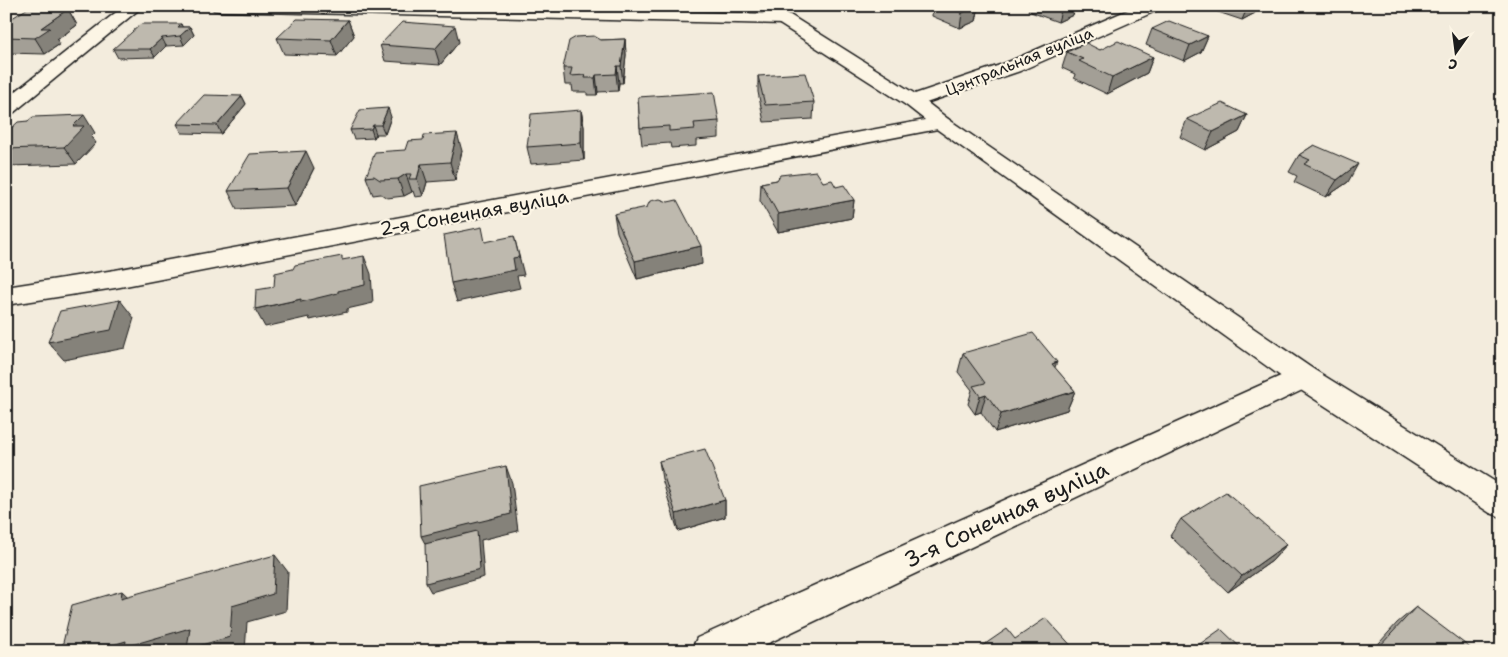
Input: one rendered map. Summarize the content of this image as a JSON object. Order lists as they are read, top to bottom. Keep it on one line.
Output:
{"streets":{"street":["Цэнтральная вуліца","2-я Сонечная вуліца","3-я Сонечная вуліца"]},"north":"bottom"}
